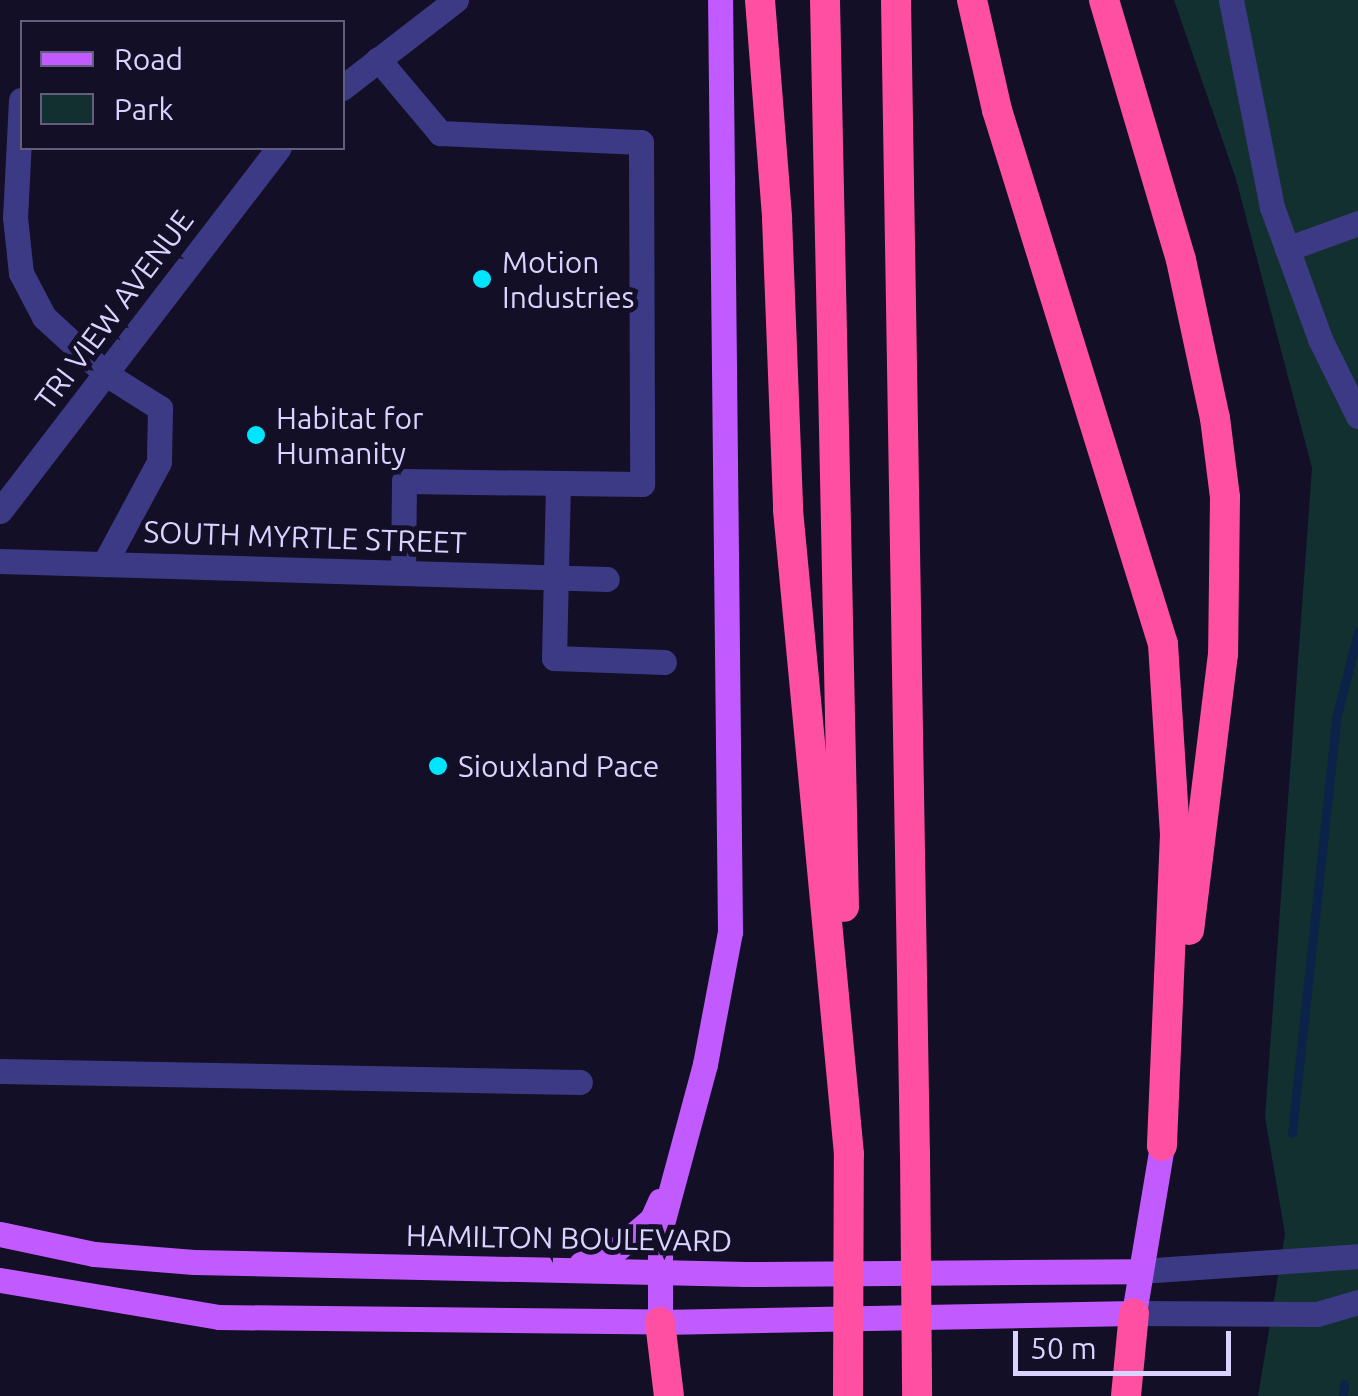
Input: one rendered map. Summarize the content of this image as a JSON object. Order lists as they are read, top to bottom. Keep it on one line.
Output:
{"streets":{"main road":["HAMILTON BOULEVARD"],"street":["TRI VIEW AVENUE","SOUTH MYRTLE STREET"]},"places":["Motion Industries","Habitat for Humanity","Siouxland Pace"],"legend":["Road","Park"],"scale_bar":"50 m"}
